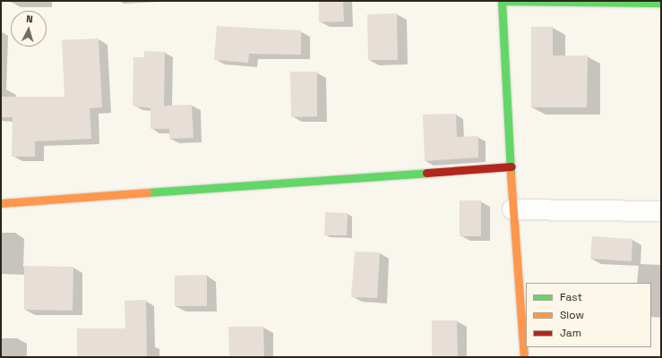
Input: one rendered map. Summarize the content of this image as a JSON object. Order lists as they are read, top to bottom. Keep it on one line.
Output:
{"legend":["Fast","Slow","Jam"],"north":"top"}
